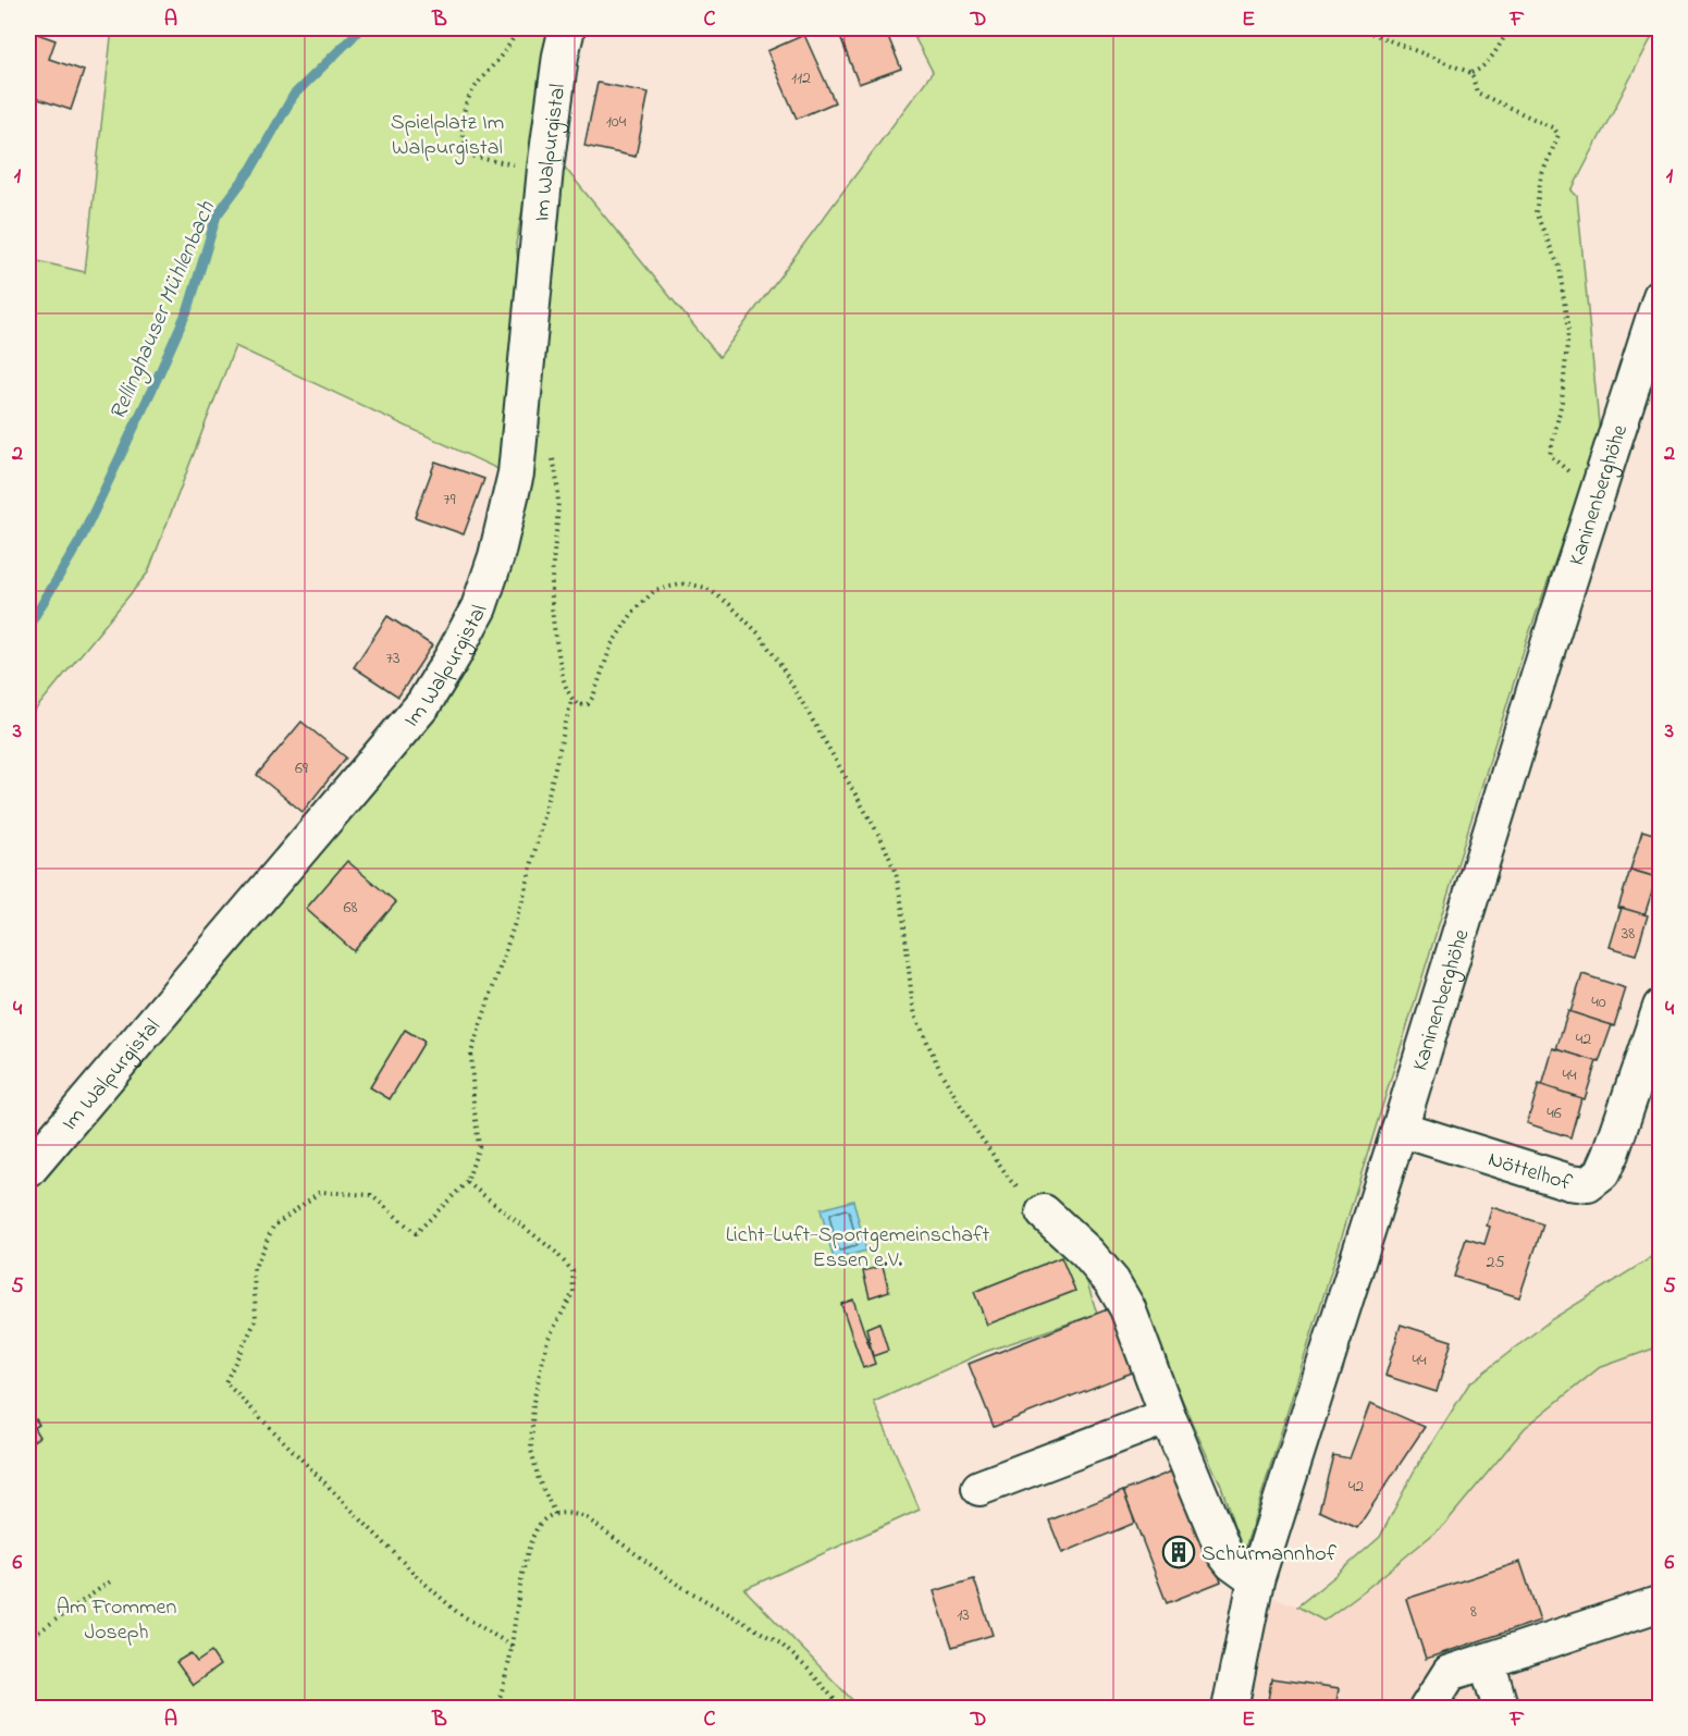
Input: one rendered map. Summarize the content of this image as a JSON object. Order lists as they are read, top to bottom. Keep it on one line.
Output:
{"streets":{"street":["Im Walpurgistal","Kaninenberghöhe","Nöttelhof"]},"crossings":[["Kaninenberghöhe","Nöttelhof"]],"water":["Rellinghauser Mühlenbach"],"parks":["Spielplatz Im Walpurgistal","Licht-Luft-Sportgemeinschaft Essen e.V.","Am Frommen Joseph"],"places":{"building":["Schürmannhof"]},"house_numbers":["112","104","79","73","69","68","38","40","42","44","46","25","44","42","8","13"],"grid":{"columns":["A","B","C","D","E","F"],"rows":["1","2","3","4","5","6"]}}
